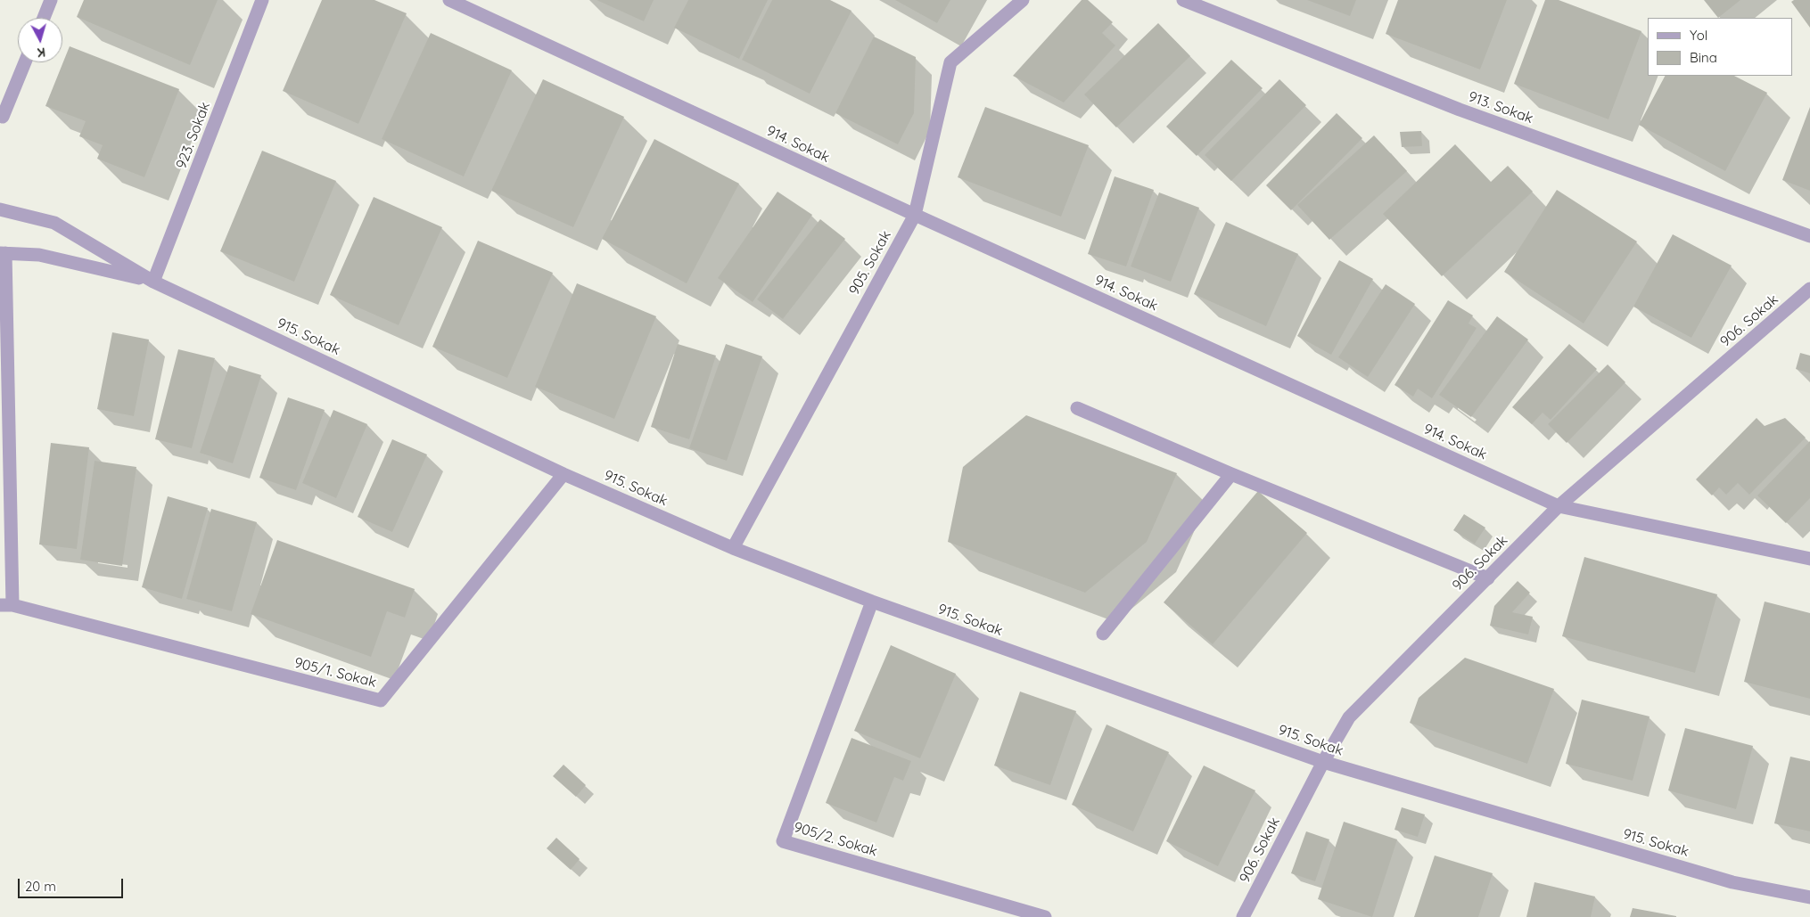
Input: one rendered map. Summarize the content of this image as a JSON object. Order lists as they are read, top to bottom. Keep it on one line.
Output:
{"streets":{"street":["913. Sokak","923. Sokak","914. Sokak","905. Sokak","906. Sokak","915. Sokak","905/1. Sokak","905/2. Sokak"]},"crossings":[["923. Sokak","915. Sokak"],["914. Sokak","905. Sokak"],["914. Sokak","906. Sokak"],["905. Sokak","915. Sokak"],["906. Sokak","915. Sokak"],["915. Sokak","905/1. Sokak"],["915. Sokak","905/2. Sokak"]],"legend":["Yol","Bina"],"scale_bar":"20 m","north":"bottom"}
